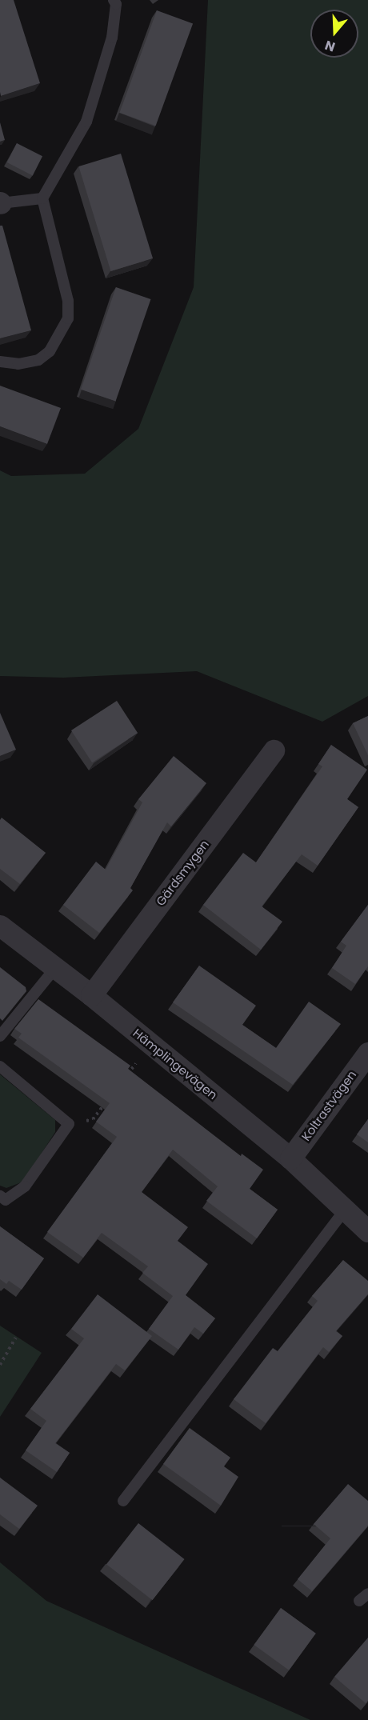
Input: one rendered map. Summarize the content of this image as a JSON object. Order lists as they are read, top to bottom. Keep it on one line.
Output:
{"streets":{"street":["Gärdsmygen","Hämplingevägen","Koltrastvägen"]},"crossings":[["Gärdsmygen","Hämplingevägen"],["Hämplingevägen","Koltrastvägen"]],"north":"bottom"}
